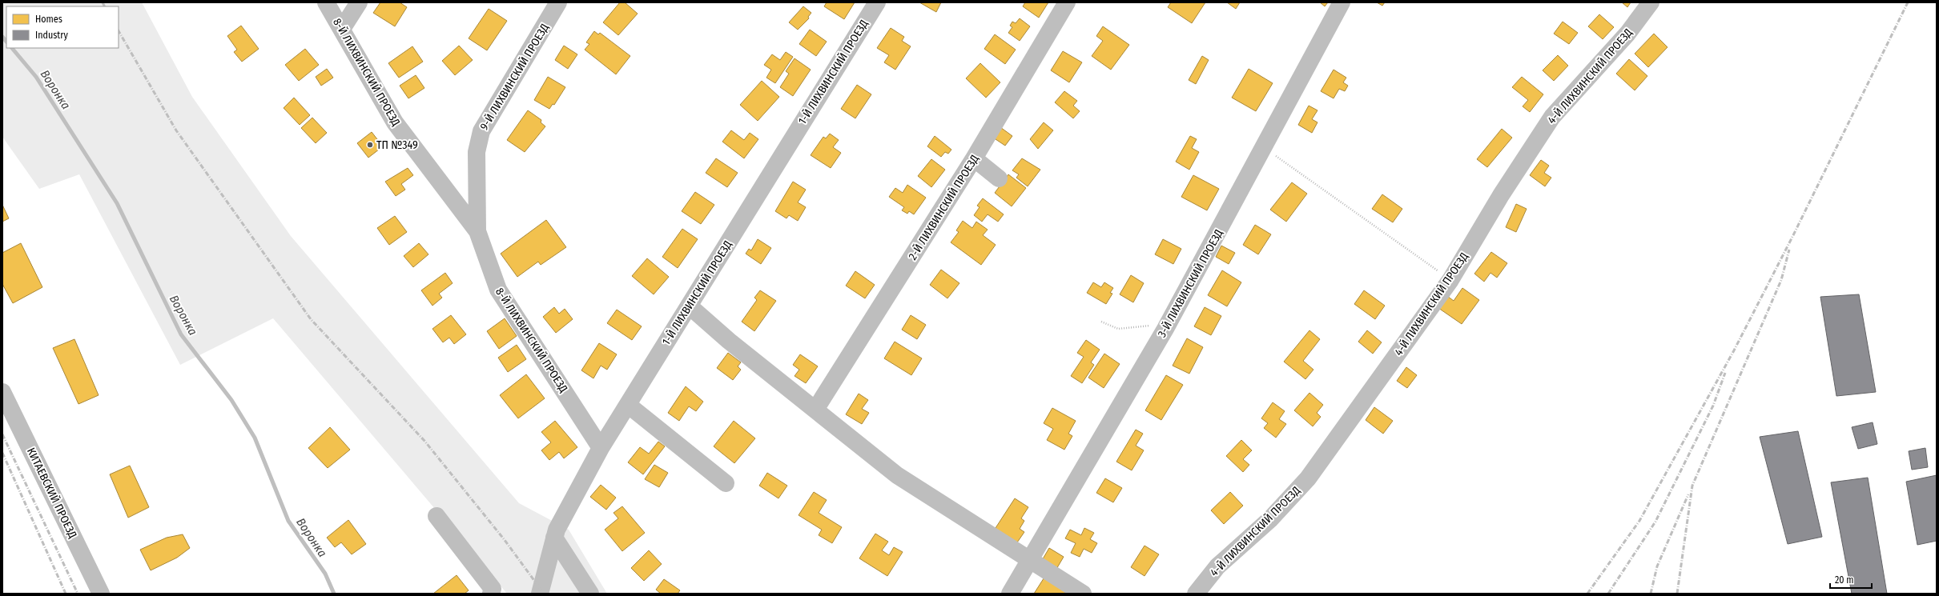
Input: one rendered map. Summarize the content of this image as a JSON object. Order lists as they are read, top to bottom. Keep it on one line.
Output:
{"streets":{"street":["8-Й ЛИХВИНСКИЙ ПРОЕЗД","1-Й ЛИХВИНСКИЙ ПРОЕЗД","4-Й ЛИХВИНСКИЙ ПРОЕЗД","9-Й ЛИХВИНСКИЙ ПРОЕЗД","2-Й ЛИХВИНСКИЙ ПРОЕЗД","3-Й ЛИХВИНСКИЙ ПРОЕЗД","КИТАЕВСКИЙ ПРОЕЗД"]},"crossings":[["8-Й ЛИХВИНСКИЙ ПРОЕЗД","1-Й ЛИХВИНСКИЙ ПРОЕЗД"],["8-Й ЛИХВИНСКИЙ ПРОЕЗД","9-Й ЛИХВИНСКИЙ ПРОЕЗД"]],"water":["Воронка"],"places":["ТП №349"],"legend":["Homes","Industry"],"scale_bar":"20 m"}
